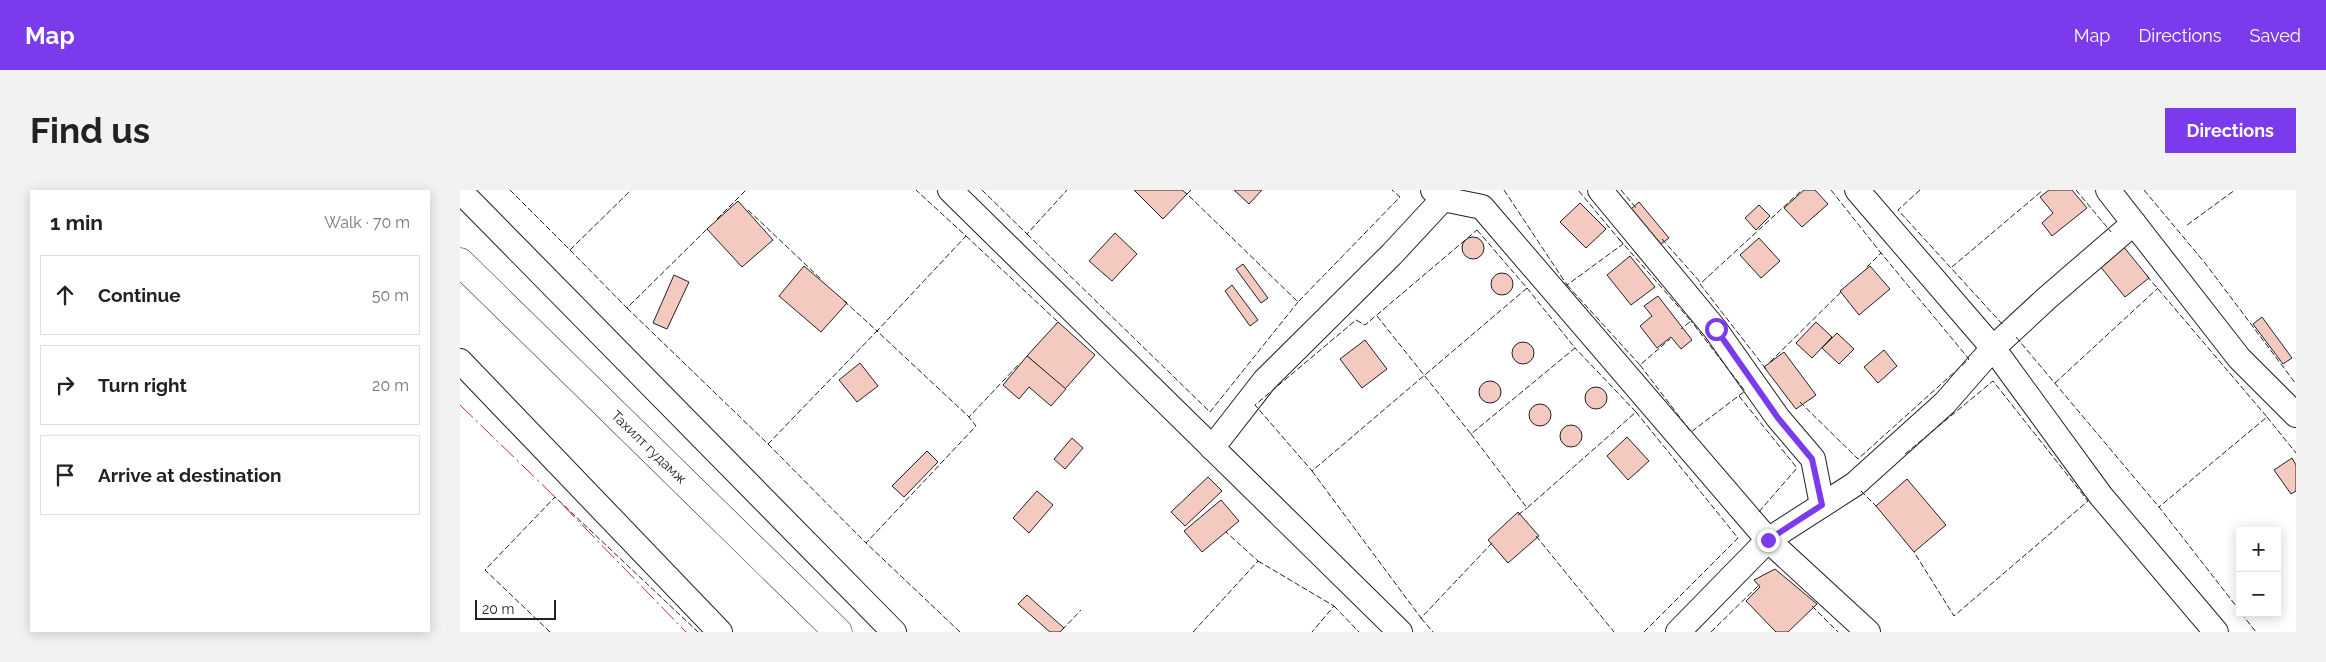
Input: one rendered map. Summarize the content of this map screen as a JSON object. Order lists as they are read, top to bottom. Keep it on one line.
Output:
{"streets":{"main road":["Тахилт гудамж"]},"scale_bar":"20 m","page":{"header":"Map","nav":["Map","Directions","Saved"],"buttons":"Directions","title":"Find us","heading":["1 min","Walk · 70 m"],"list":[["Continue","50 m"],["Turn right","20 m"],"Arrive at destination"],"map_buttons":["+","−"],"scale":"20 m"}}
